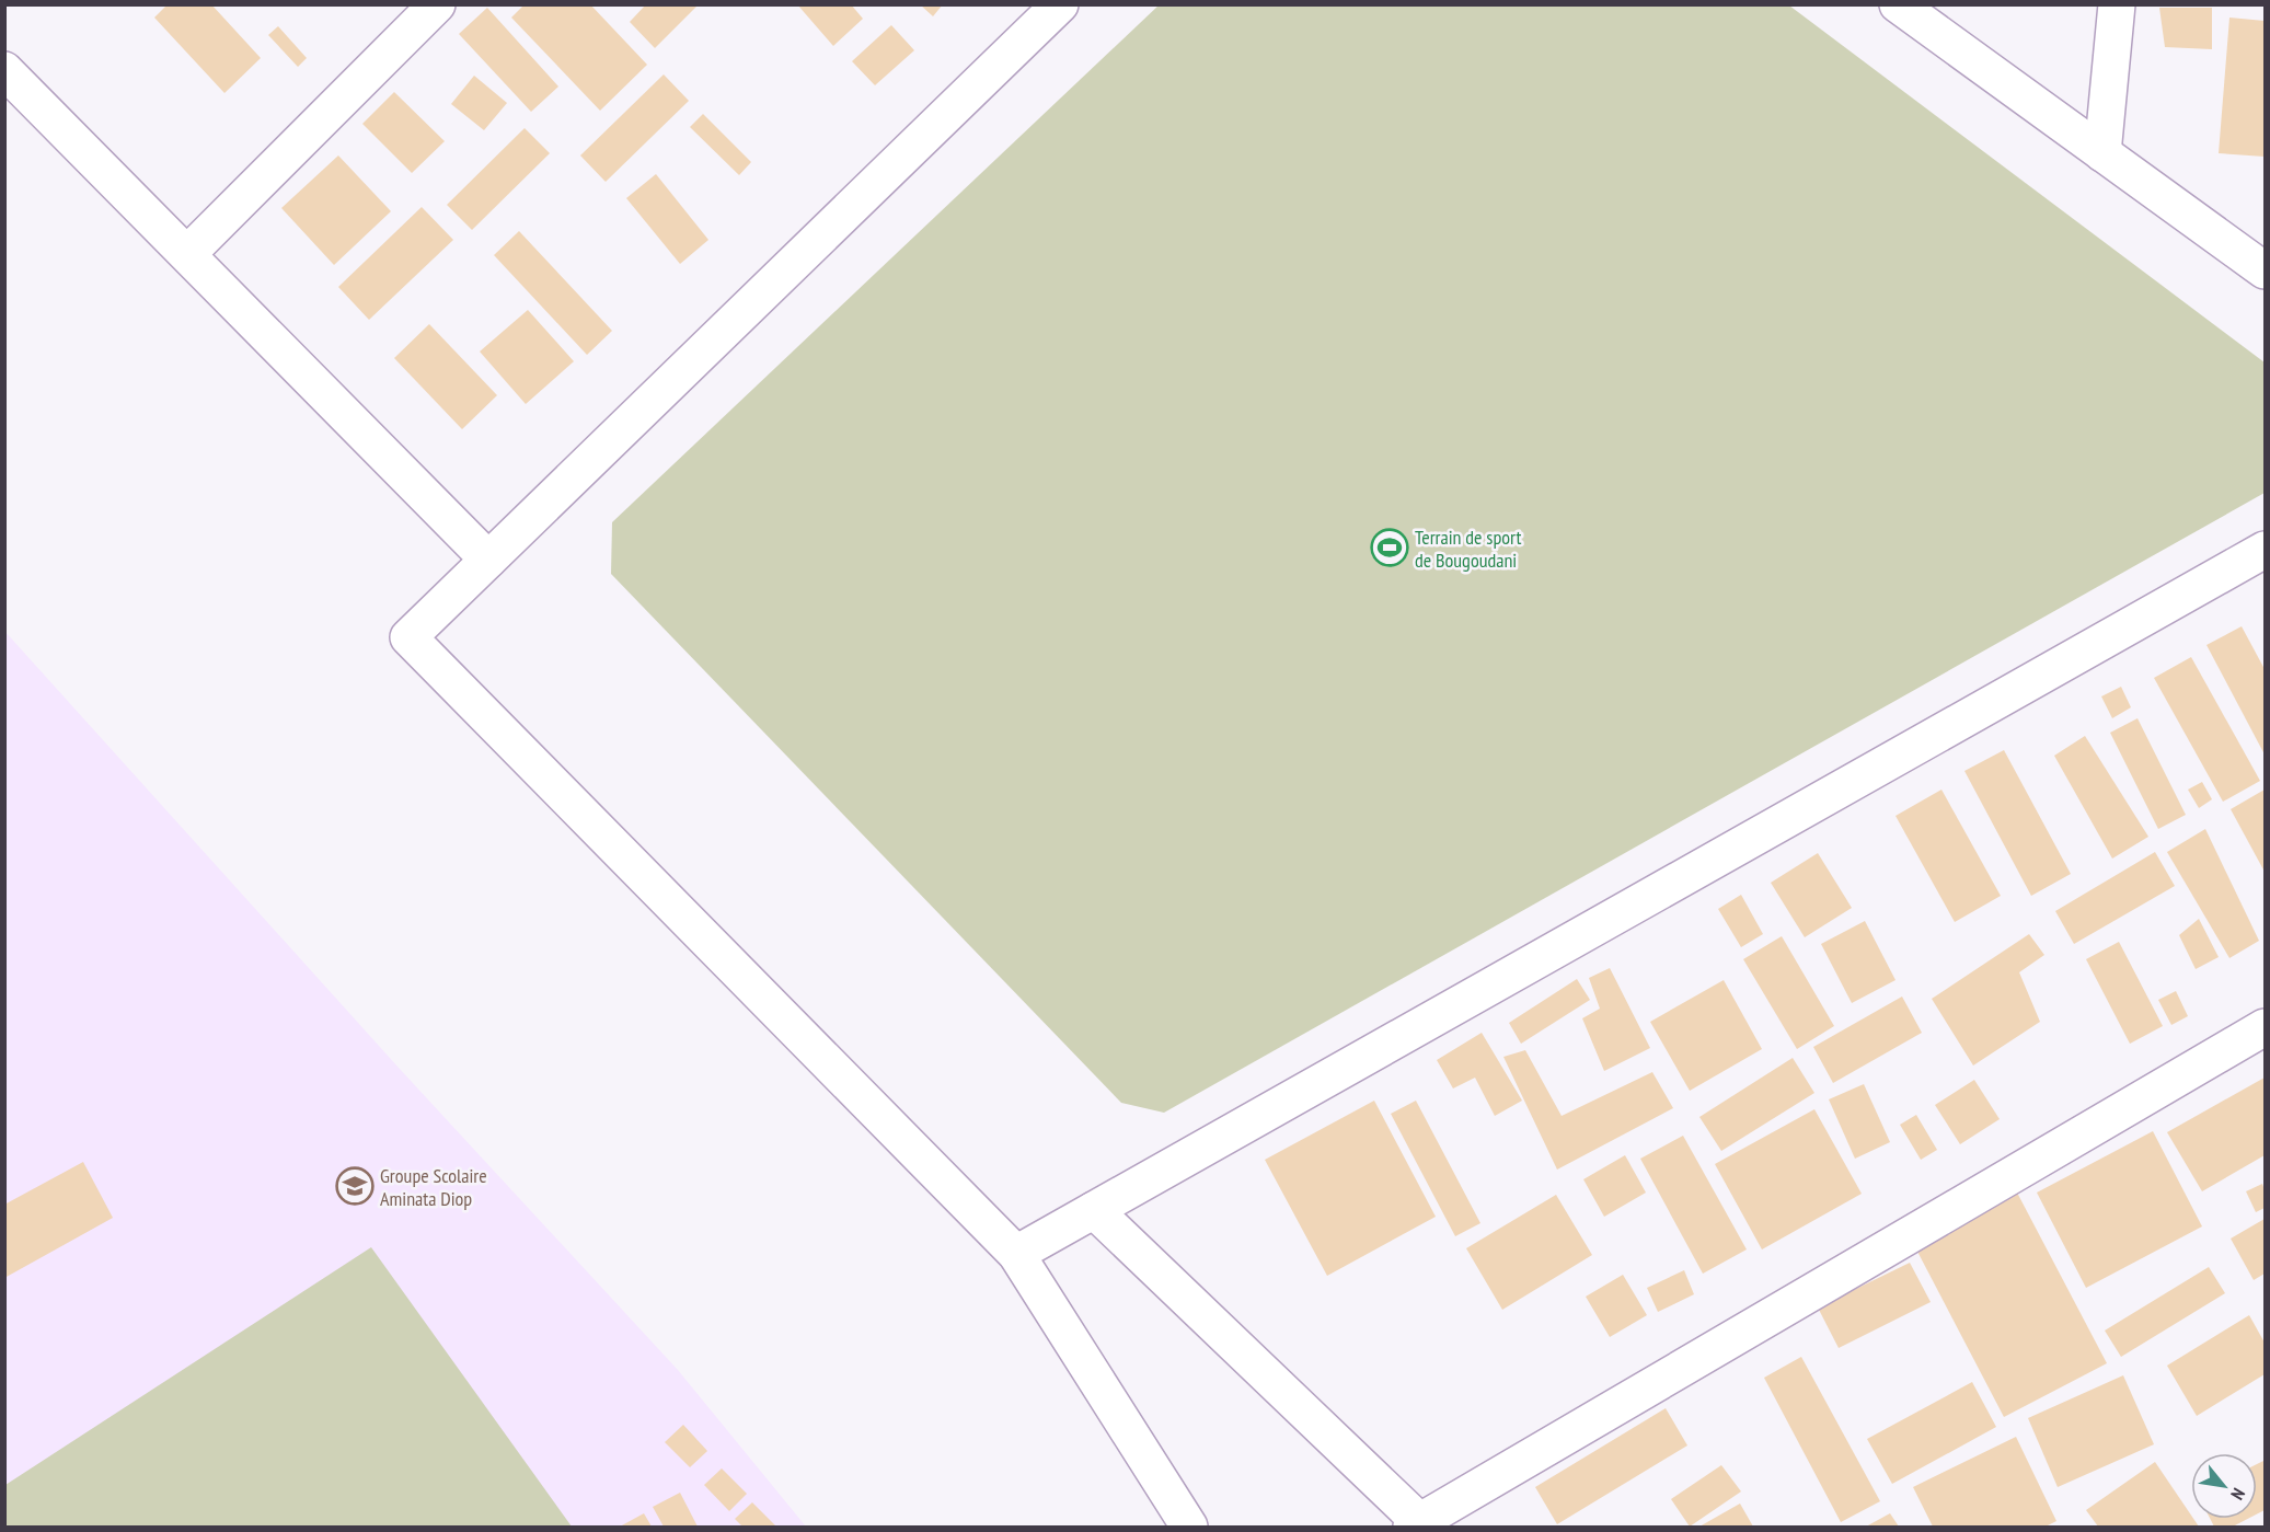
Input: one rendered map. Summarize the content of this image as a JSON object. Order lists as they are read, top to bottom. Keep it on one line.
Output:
{"places":{"sports":["Terrain de sport de Bougoudani"],"school or university":["Groupe Scolaire Aminata Diop"]},"north":"bottom right"}
